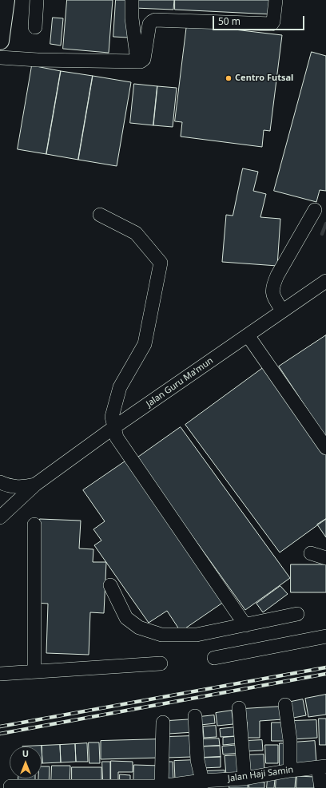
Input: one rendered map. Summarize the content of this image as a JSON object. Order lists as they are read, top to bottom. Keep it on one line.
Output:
{"streets":{"street":["Jalan Guru Ma'mun","Jalan Haji Samin"]},"places":["Centro Futsal"],"scale_bar":"50 m","north":"top"}
